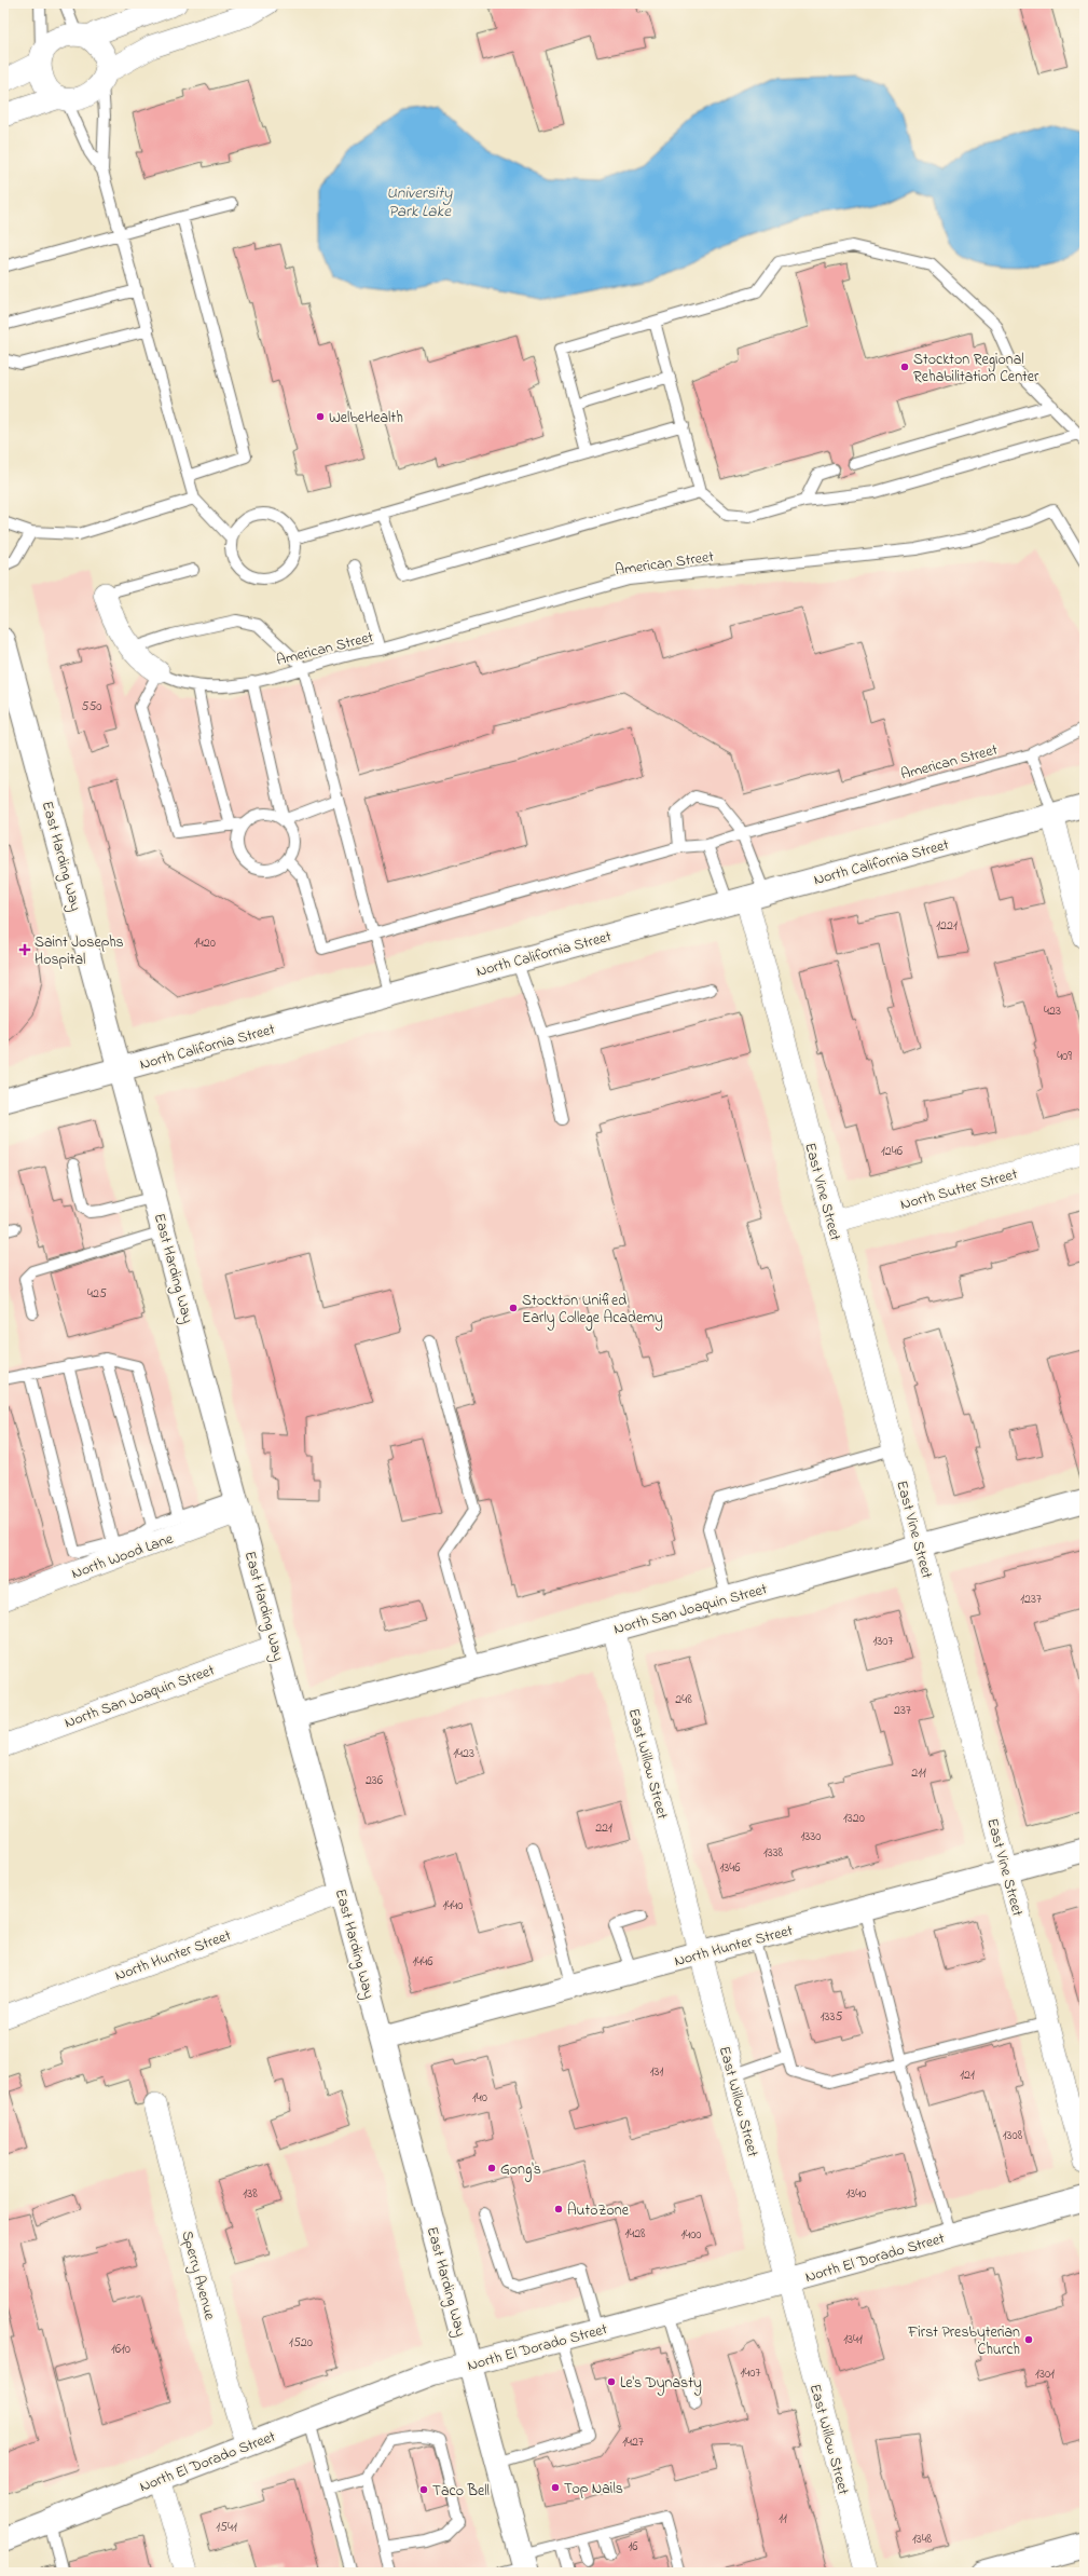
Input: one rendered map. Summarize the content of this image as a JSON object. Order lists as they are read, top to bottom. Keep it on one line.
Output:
{"streets":{"street":["East Harding Way","North California Street","North Sutter Street","East Vine Street","North Wood Lane","North San Joaquin Street","East Willow Street","North Hunter Street","North El Dorado Street","Sperry Avenue"],"lane":["American Street"]},"crossings":[["East Harding Way","North California Street"],["East Harding Way","North Wood Lane"],["East Harding Way","North San Joaquin Street"],["East Harding Way","North Hunter Street"],["East Harding Way","North El Dorado Street"],["North California Street","East Vine Street"],["North Sutter Street","East Vine Street"],["East Vine Street","North San Joaquin Street"],["East Vine Street","North Hunter Street"],["North San Joaquin Street","East Willow Street"],["East Willow Street","North Hunter Street"],["East Willow Street","North El Dorado Street"],["North El Dorado Street","Sperry Avenue"]],"water":["University Park Lake"],"places":{"other":["Stockton Regional Rehabilitation Center","WelbeHealth","Stockton Unified Early College Academy","Gong's","AutoZone","First Presbyterian Church","Le's Dynasty","Top Nails","Taco Bell"],"health":["Saint Josephs Hospital"]},"house_numbers":["550","1221","1420","423","409","1246","425","1237","1307","248","237","1423","211","236","1320","221","1330","1338","1346","1440","1446","1335","131","121","140","1308","138","1340","1428","1400","1341","1520","1610","1407","1301","1427","11","1541","1348","16"]}
